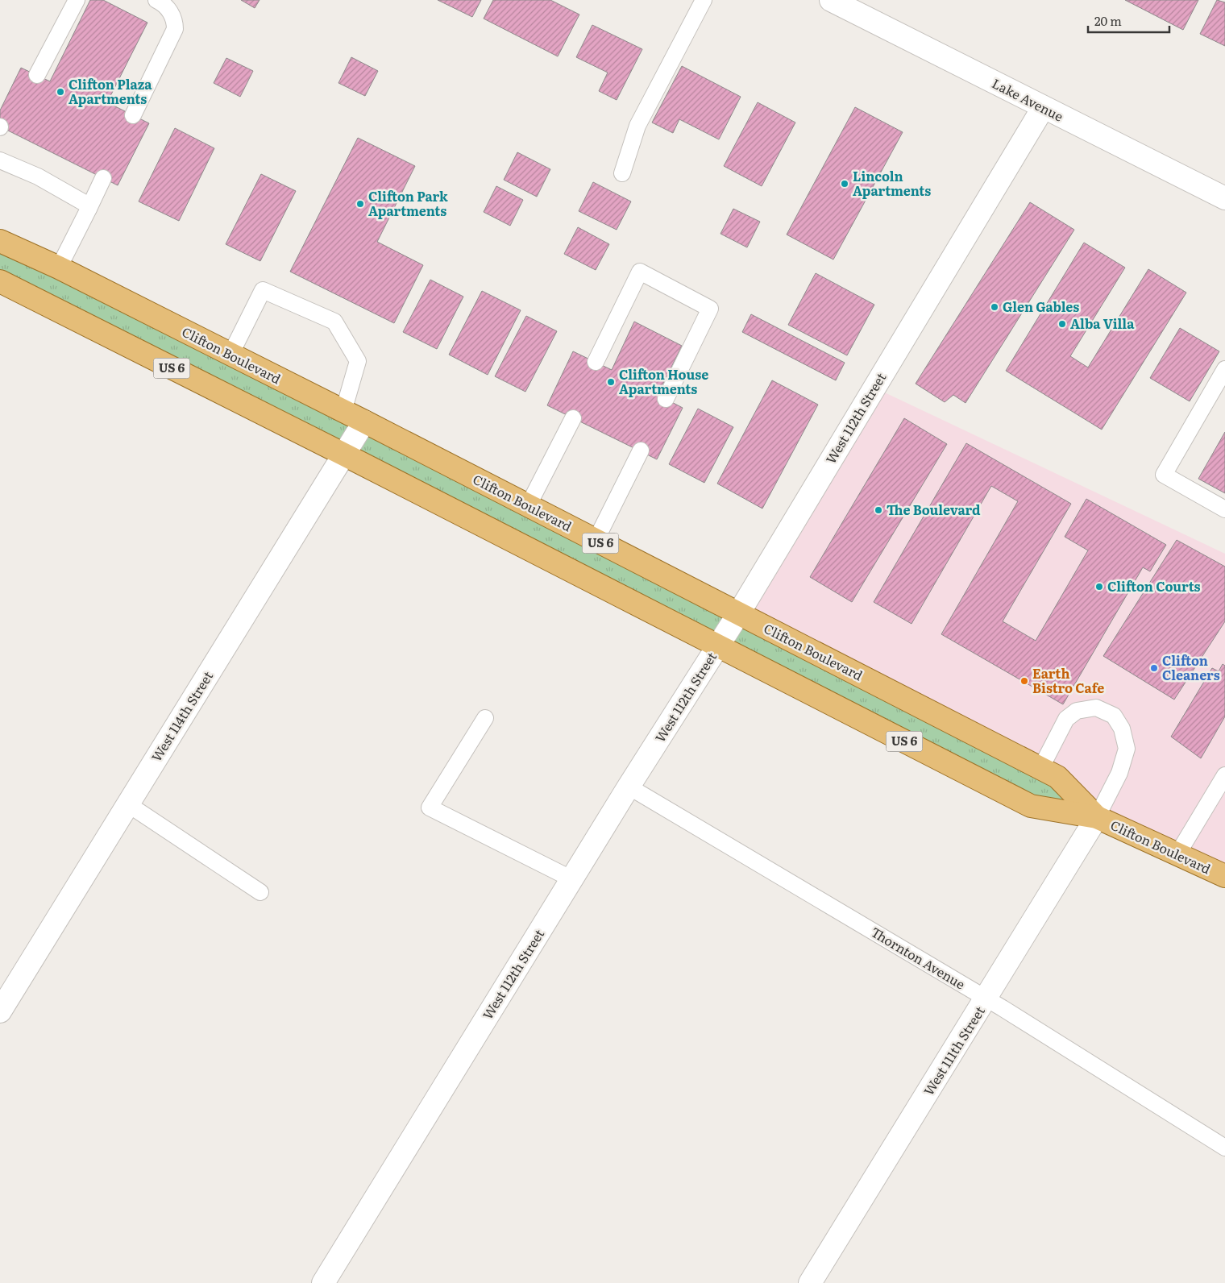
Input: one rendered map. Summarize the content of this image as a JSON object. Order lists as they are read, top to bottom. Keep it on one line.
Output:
{"streets":{"main road":["Clifton Boulevard","US 6"],"street":["Lake Avenue","West 112th Street","West 114th Street","West 111th Street"],"lane":["Thornton Avenue"]},"crossings":[["Lake Avenue","West 112th Street"],["Clifton Boulevard","West 112th Street"],["Clifton Boulevard","West 114th Street"],["Clifton Boulevard","West 111th Street"],["West 112th Street","Thornton Avenue"],["Thornton Avenue","West 111th Street"]],"places":["Clifton Plaza Apartments","Lincoln Apartments","Clifton Park Apartments","Glen Gables","Alba Villa","Clifton House Apartments","The Boulevard","Clifton Courts","Clifton Cleaners","Earth Bistro Cafe"],"scale_bar":"20 m"}
